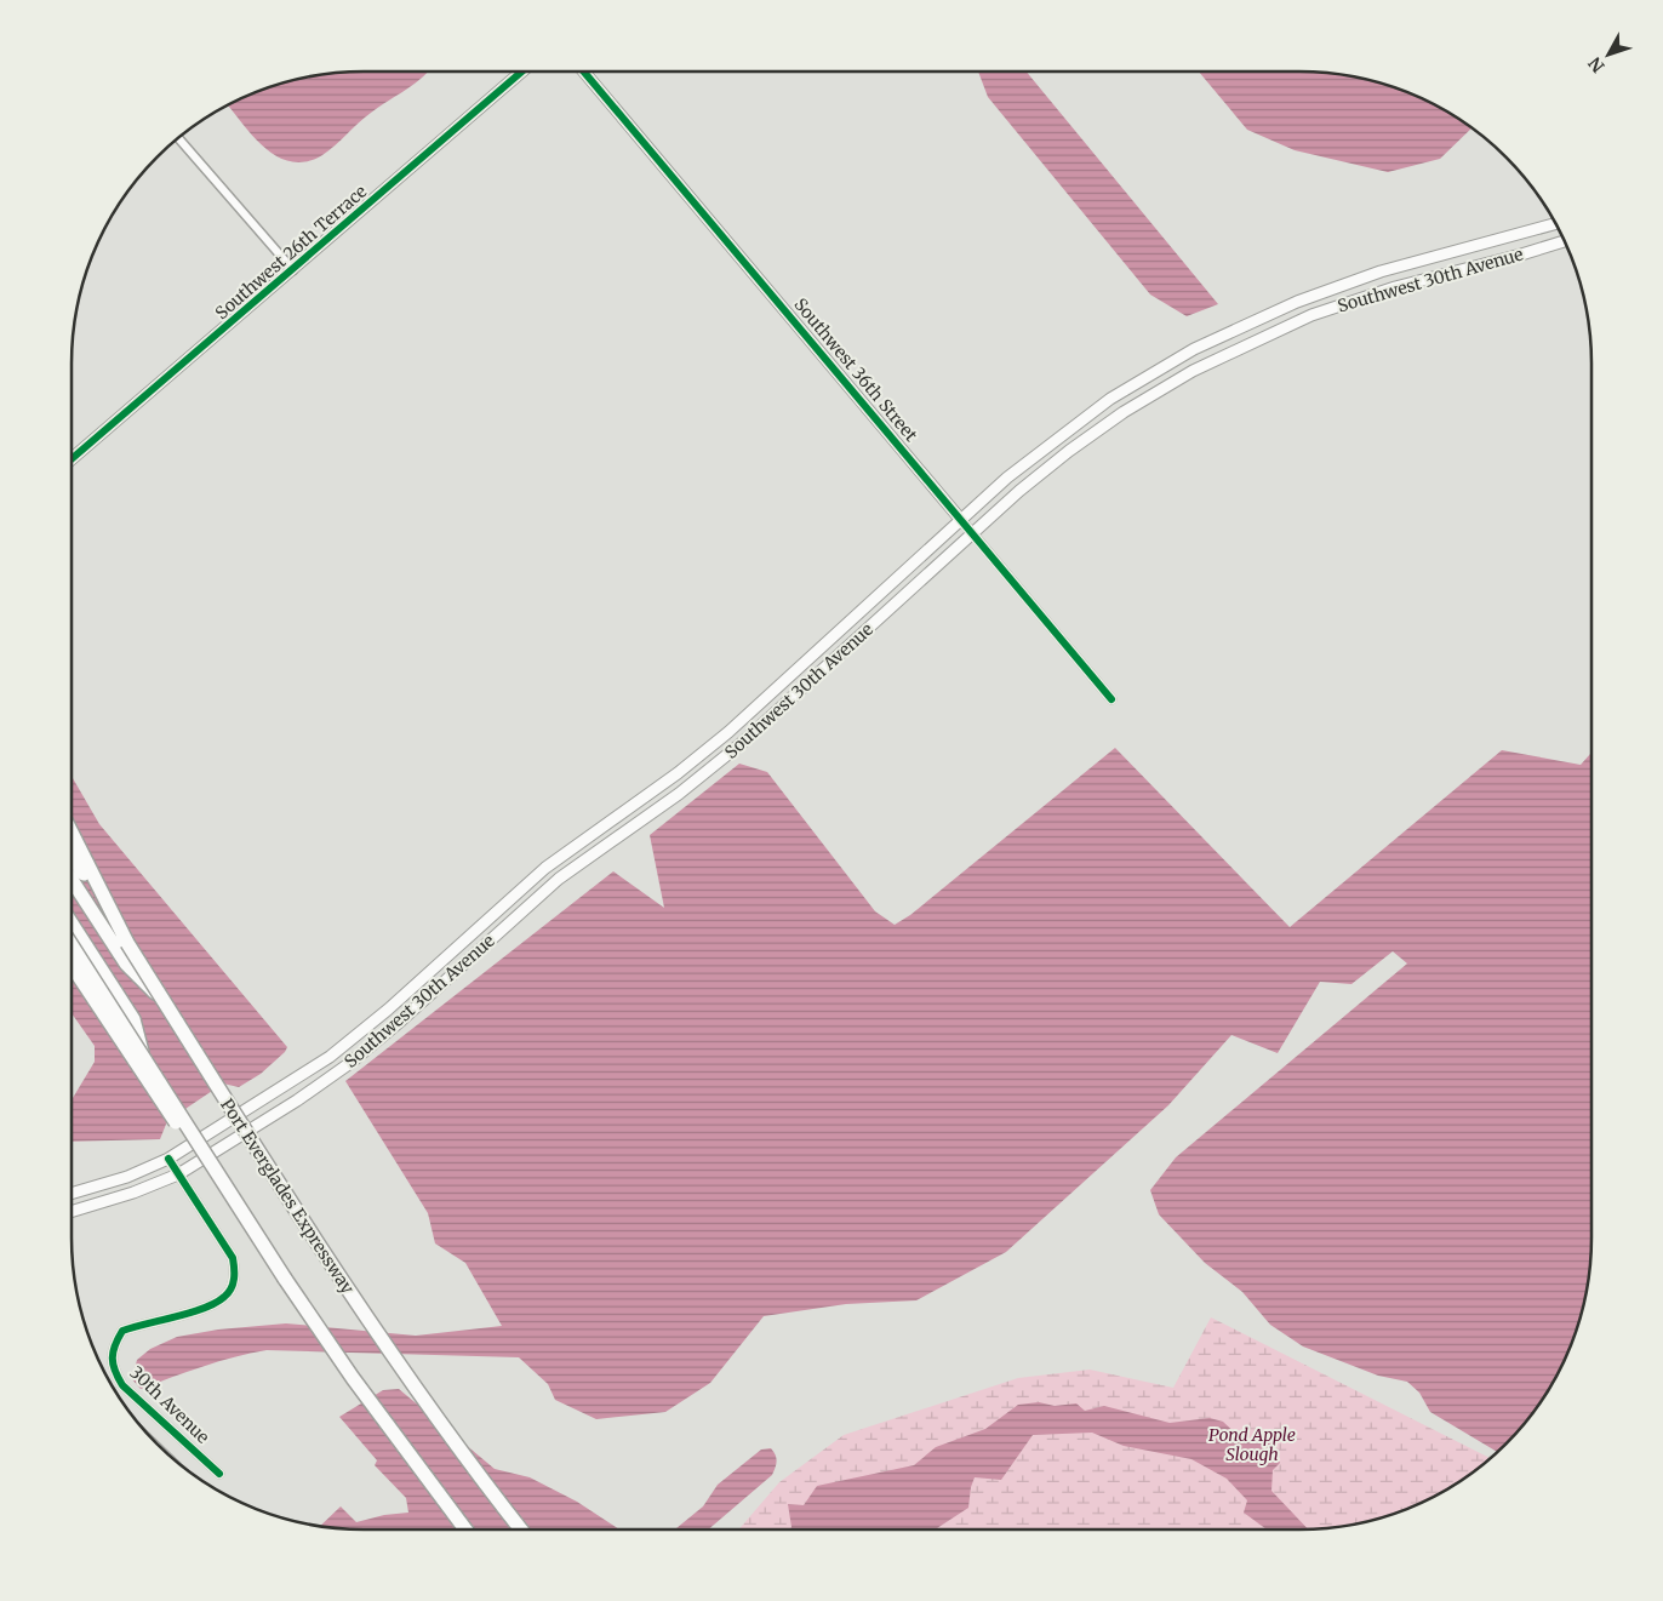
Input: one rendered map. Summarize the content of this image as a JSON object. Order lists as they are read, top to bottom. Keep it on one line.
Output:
{"streets":{"highway":["Port Everglades Expressway"],"main road":["Southwest 26th Terrace","Southwest 30th Avenue","Southwest 36th Street"],"street":["30th Avenue"]},"crossings":[["Southwest 30th Avenue","Southwest 36th Street"],["Southwest 30th Avenue","30th Avenue"]],"parks":["Pond Apple Slough"],"north":"bottom left"}
